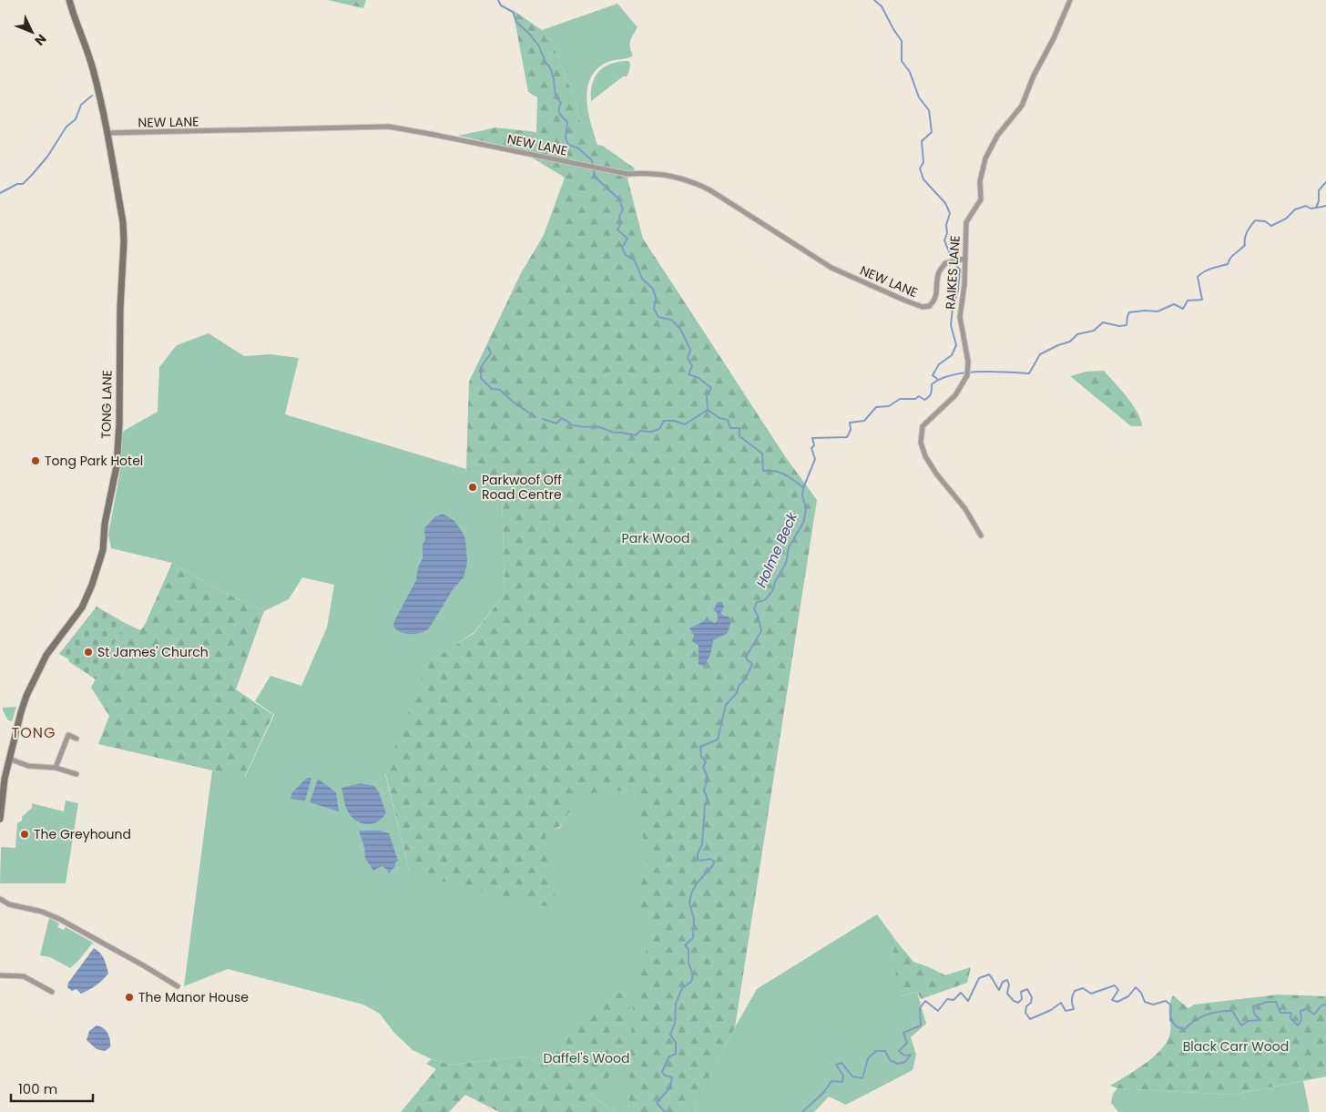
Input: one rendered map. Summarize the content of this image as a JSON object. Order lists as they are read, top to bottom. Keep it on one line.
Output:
{"streets":{"street":["NEW LANE","RAIKES LANE","TONG LANE"]},"crossings":[["NEW LANE","RAIKES LANE"],["NEW LANE","TONG LANE"]],"districts":["TONG"],"water":["Holme Beck"],"parks":["Park Wood","Black Carr Wood","Daffel's Wood"],"places":["Tong Park Hotel","Parkwoof Off Road Centre","St James' Church","The Greyhound","The Manor House"],"scale_bar":"100 m","north":"bottom right"}
